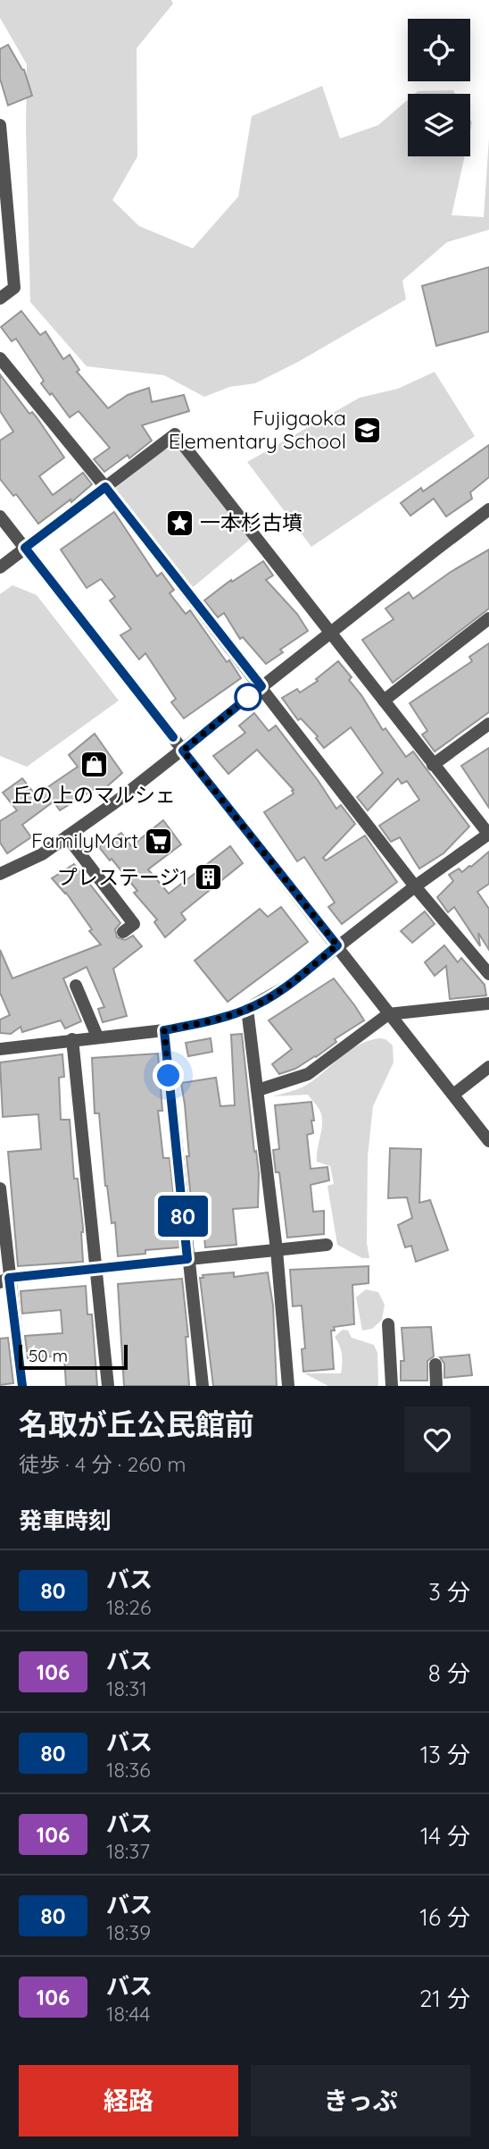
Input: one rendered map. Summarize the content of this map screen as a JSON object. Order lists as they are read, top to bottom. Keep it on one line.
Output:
{"places":{"school or university":["Fujigaoka Elementary School"],"place":["一本杉古墳"],"shop":["丘の上のマルシェ"],"supermarket":["FamilyMart"],"building":["プレステージ1"]},"lines":["bus line 80"],"scale_bar":"50 m","page":{"on_map":"80","scale":"50 m","heading":[["名取が丘公民館前","徒歩 · 4 分 · 260 m"],"発車時刻"],"list":[{"mark":"80","name":"バス","note":"18:26","value":"3 分"},{"mark":"106","name":"バス","note":"18:31","value":"8 分"},{"mark":"80","name":"バス","note":"18:36","value":"13 分"},{"mark":"106","name":"バス","note":"18:37","value":"14 分"},{"mark":"80","name":"バス","note":"18:39","value":"16 分"},{"mark":"106","name":"バス","note":"18:44","value":"21 分"}],"buttons":["経路","きっぷ"]}}
